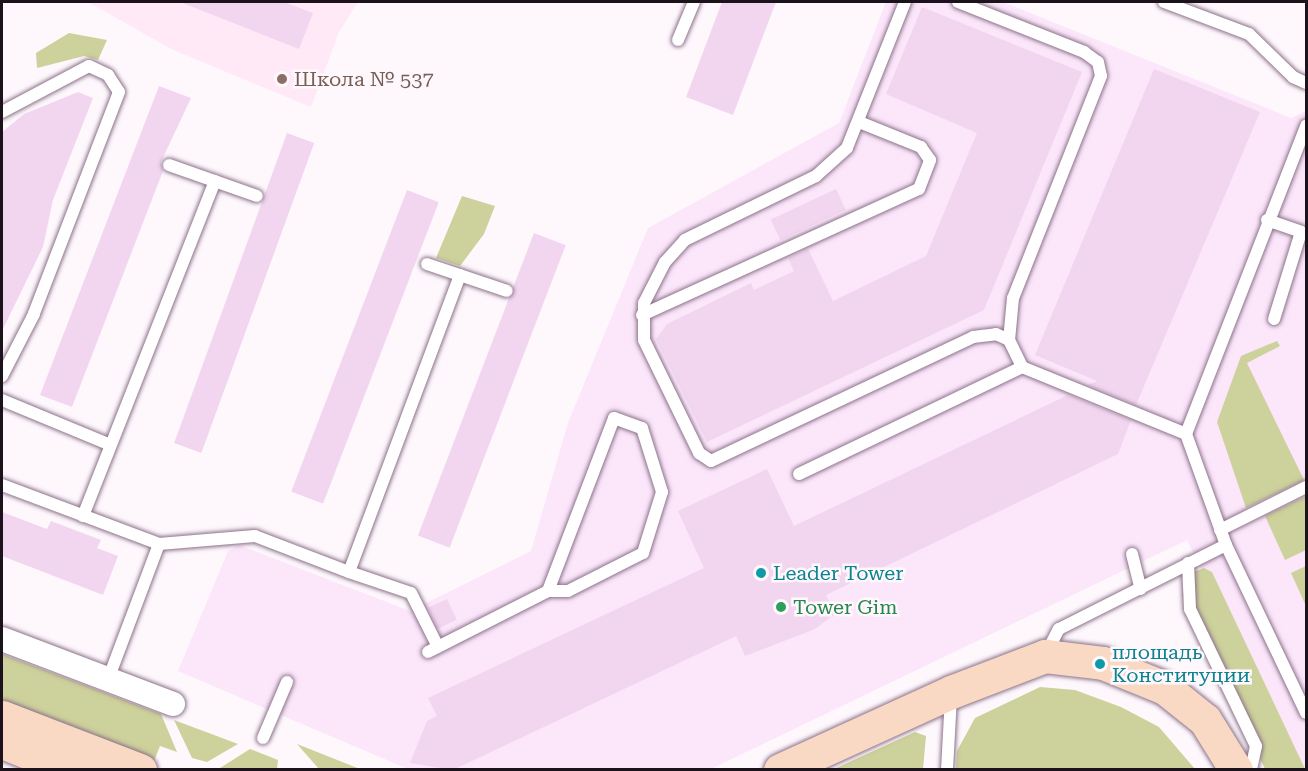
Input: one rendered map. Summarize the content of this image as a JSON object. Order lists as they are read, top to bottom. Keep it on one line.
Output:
{"places":["Школа № 537","Leader Tower","Tower Gim","площадь Конституции"]}
